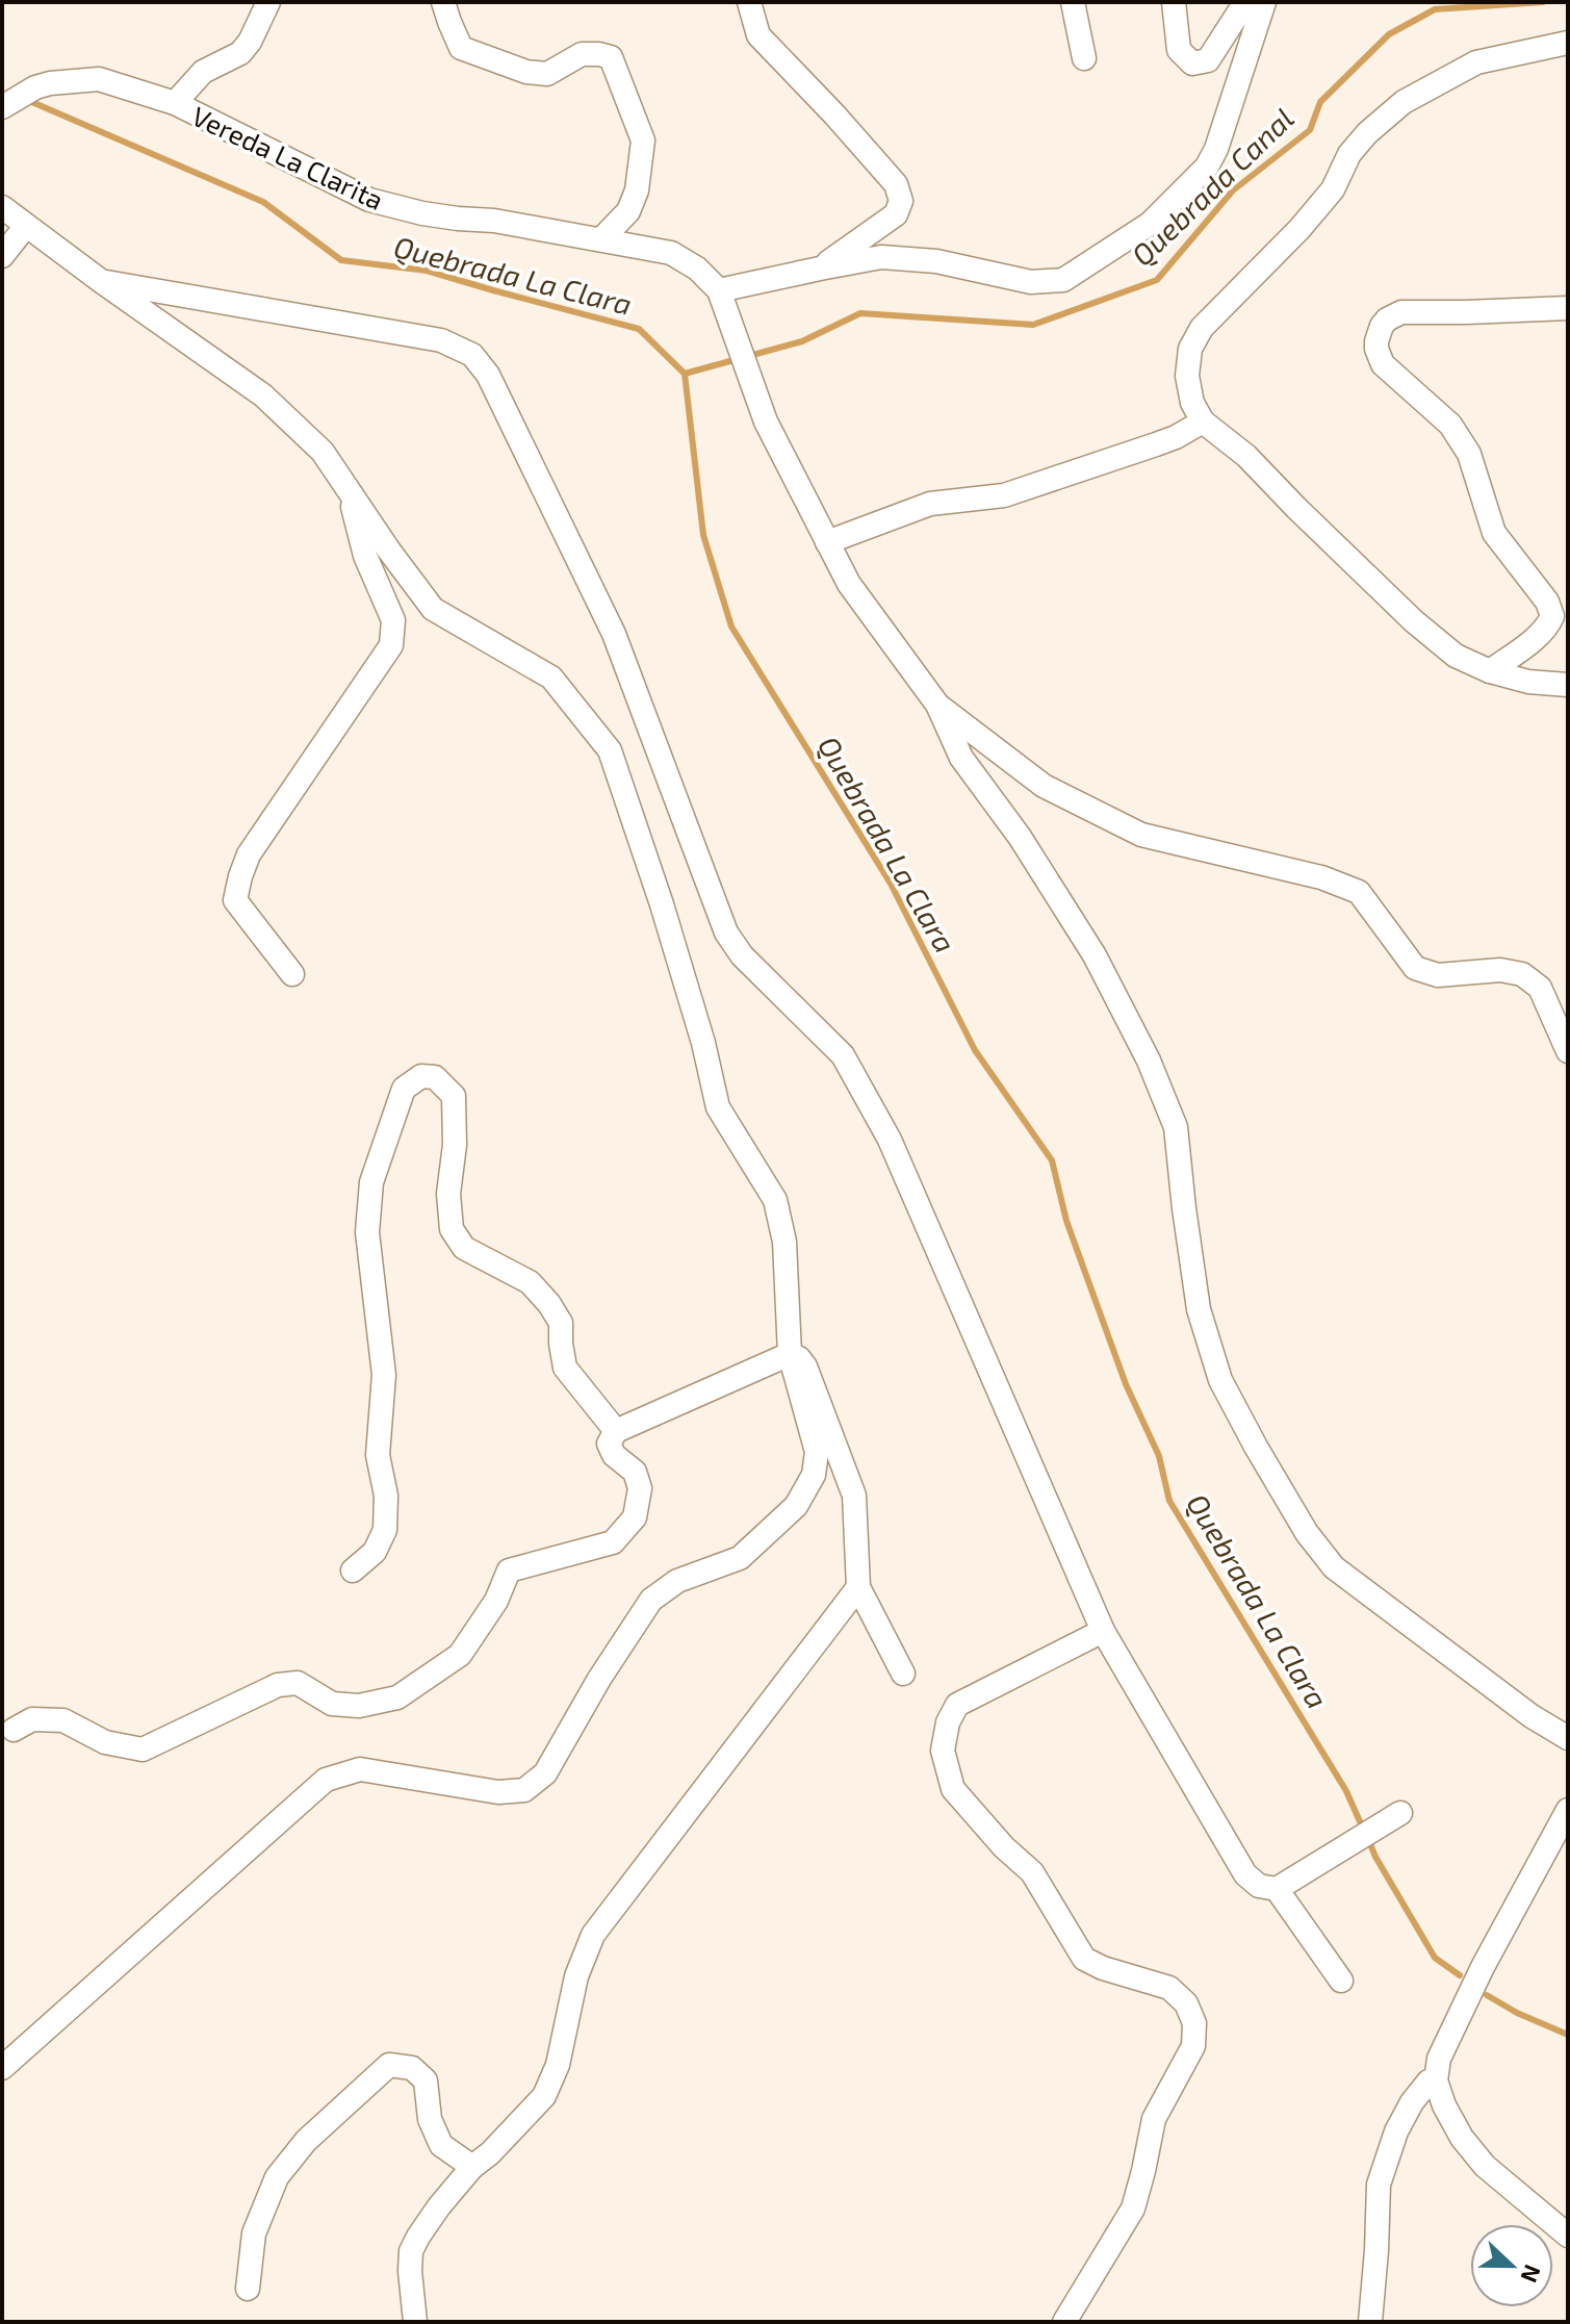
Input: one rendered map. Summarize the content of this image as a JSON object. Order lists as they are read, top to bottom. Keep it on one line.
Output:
{"streets":{"street":["Vereda La Clarita"]},"water":["Quebrada Canal","Quebrada La Clara"],"north":"right"}
